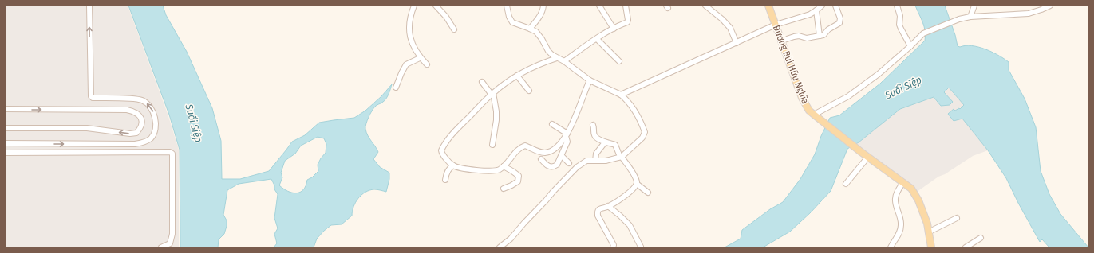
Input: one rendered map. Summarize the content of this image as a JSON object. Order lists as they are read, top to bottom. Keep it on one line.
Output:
{"streets":{"main road":["Đường Bùi Hữu Nghĩa"]},"water":["Suối Siệp"]}
